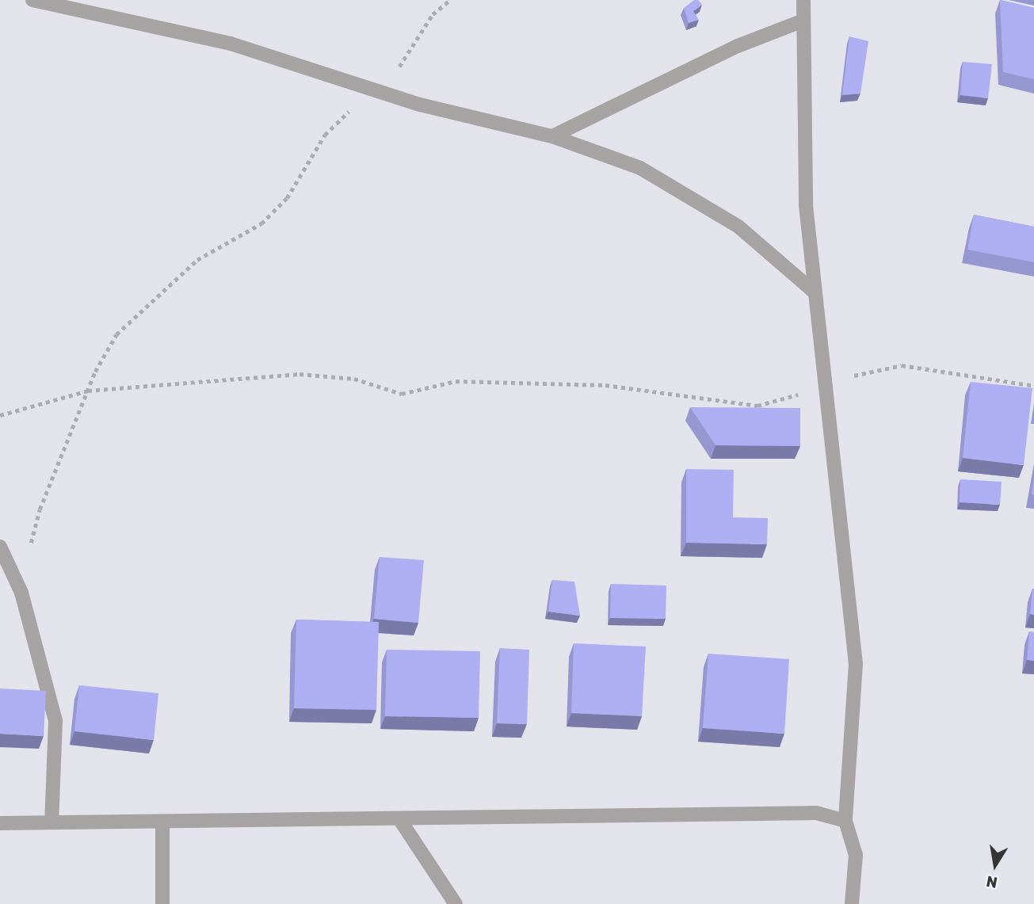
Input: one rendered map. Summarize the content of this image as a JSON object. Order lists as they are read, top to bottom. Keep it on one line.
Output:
{"north":"bottom"}
